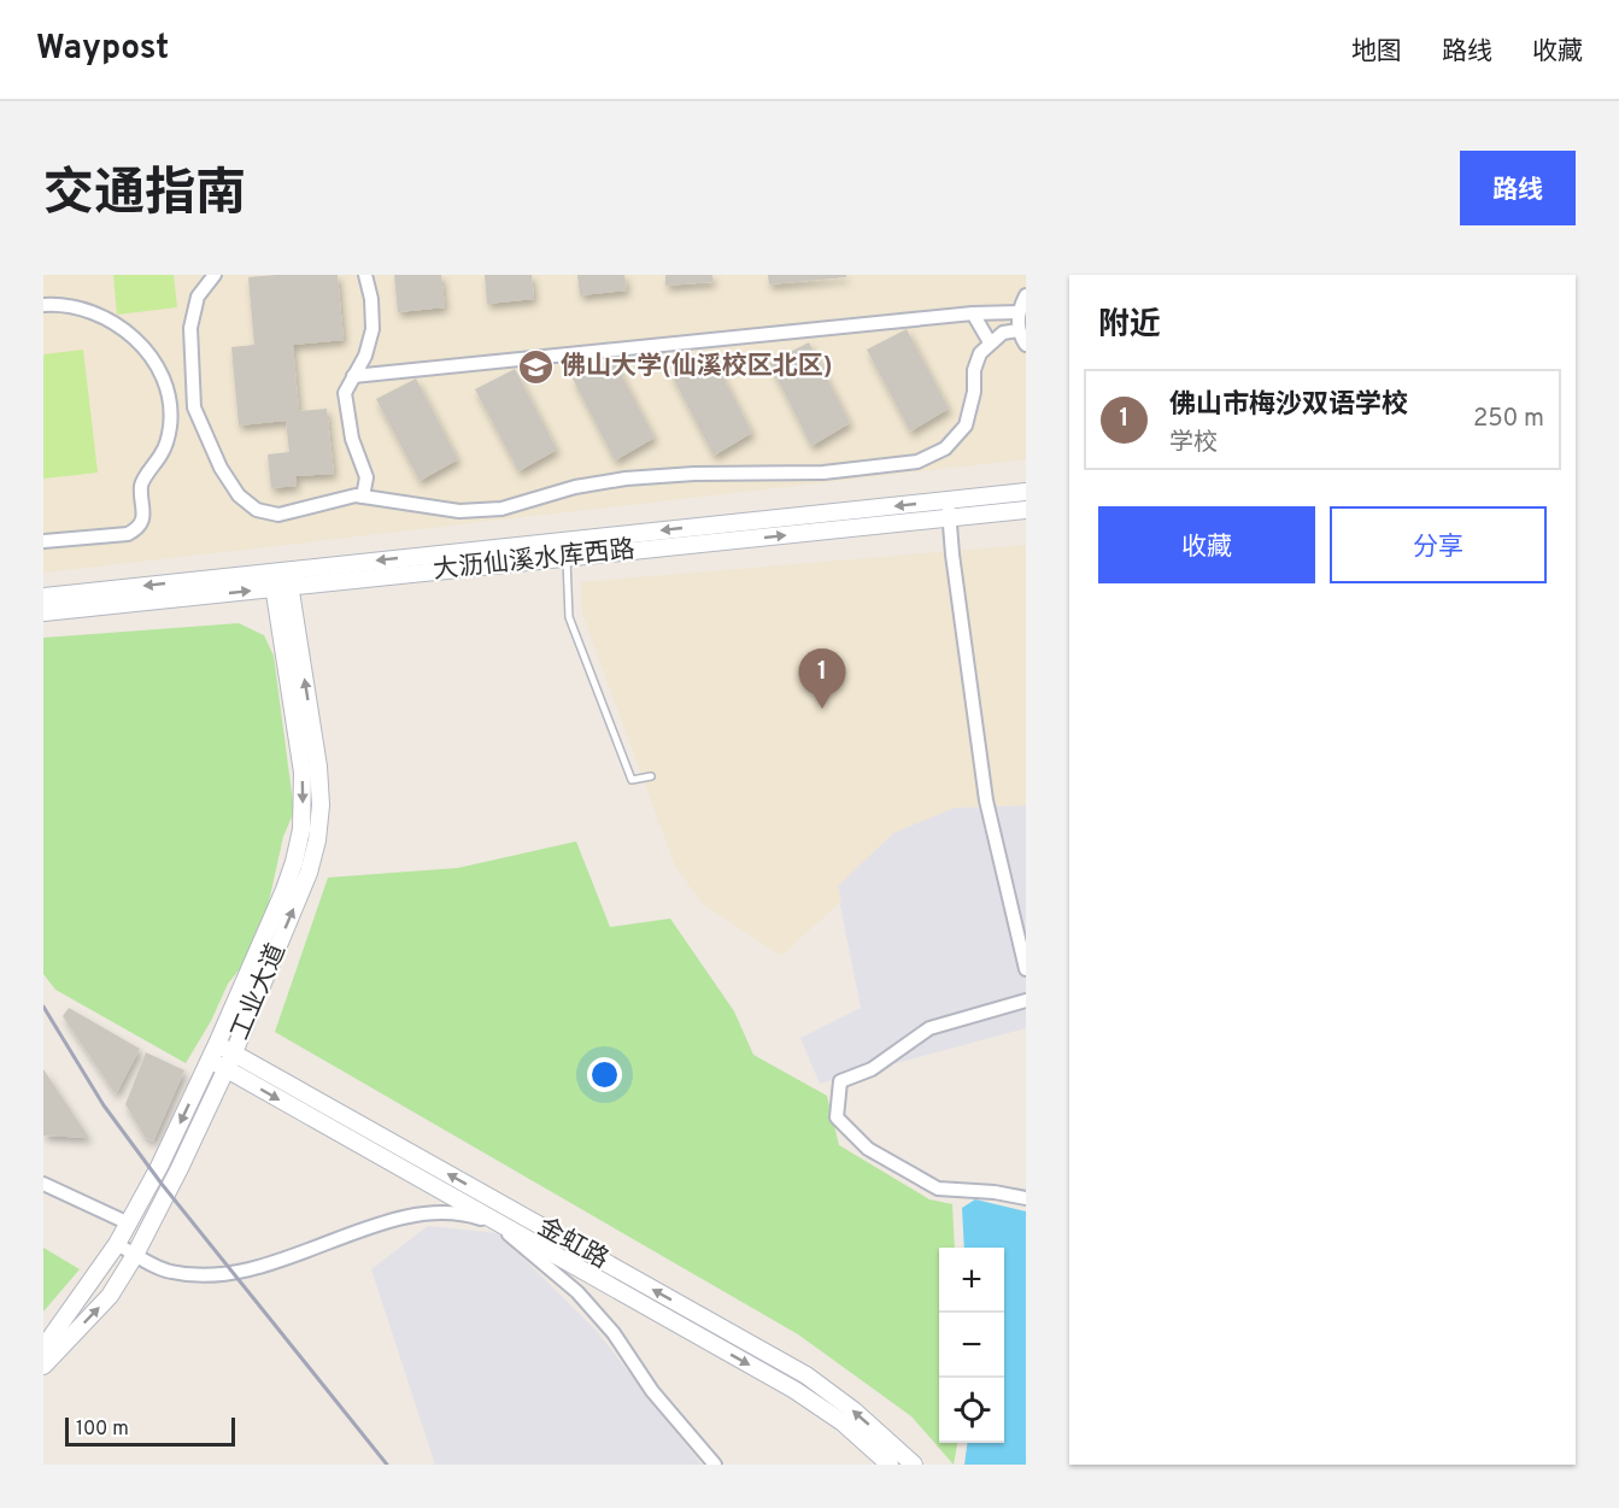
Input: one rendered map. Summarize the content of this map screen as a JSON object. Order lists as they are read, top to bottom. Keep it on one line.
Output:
{"streets":{"street":["大沥仙溪水库西路","工业大道","金虹路"]},"crossings":[["大沥仙溪水库西路","工业大道"],["工业大道","金虹路"]],"places":{"school or university":["佛山大学(仙溪校区北区)"]},"scale_bar":"100 m","page":{"header":"Waypost","nav":["地图","路线","收藏"],"title":"交通指南","buttons":["路线",["收藏","分享"]],"heading":"附近","list":[{"mark":"1","name":"佛山市梅沙双语学校","note":"学校","value":"250 m"}],"pins":"1","map_buttons":["+","−"],"scale":"100 m"}}
